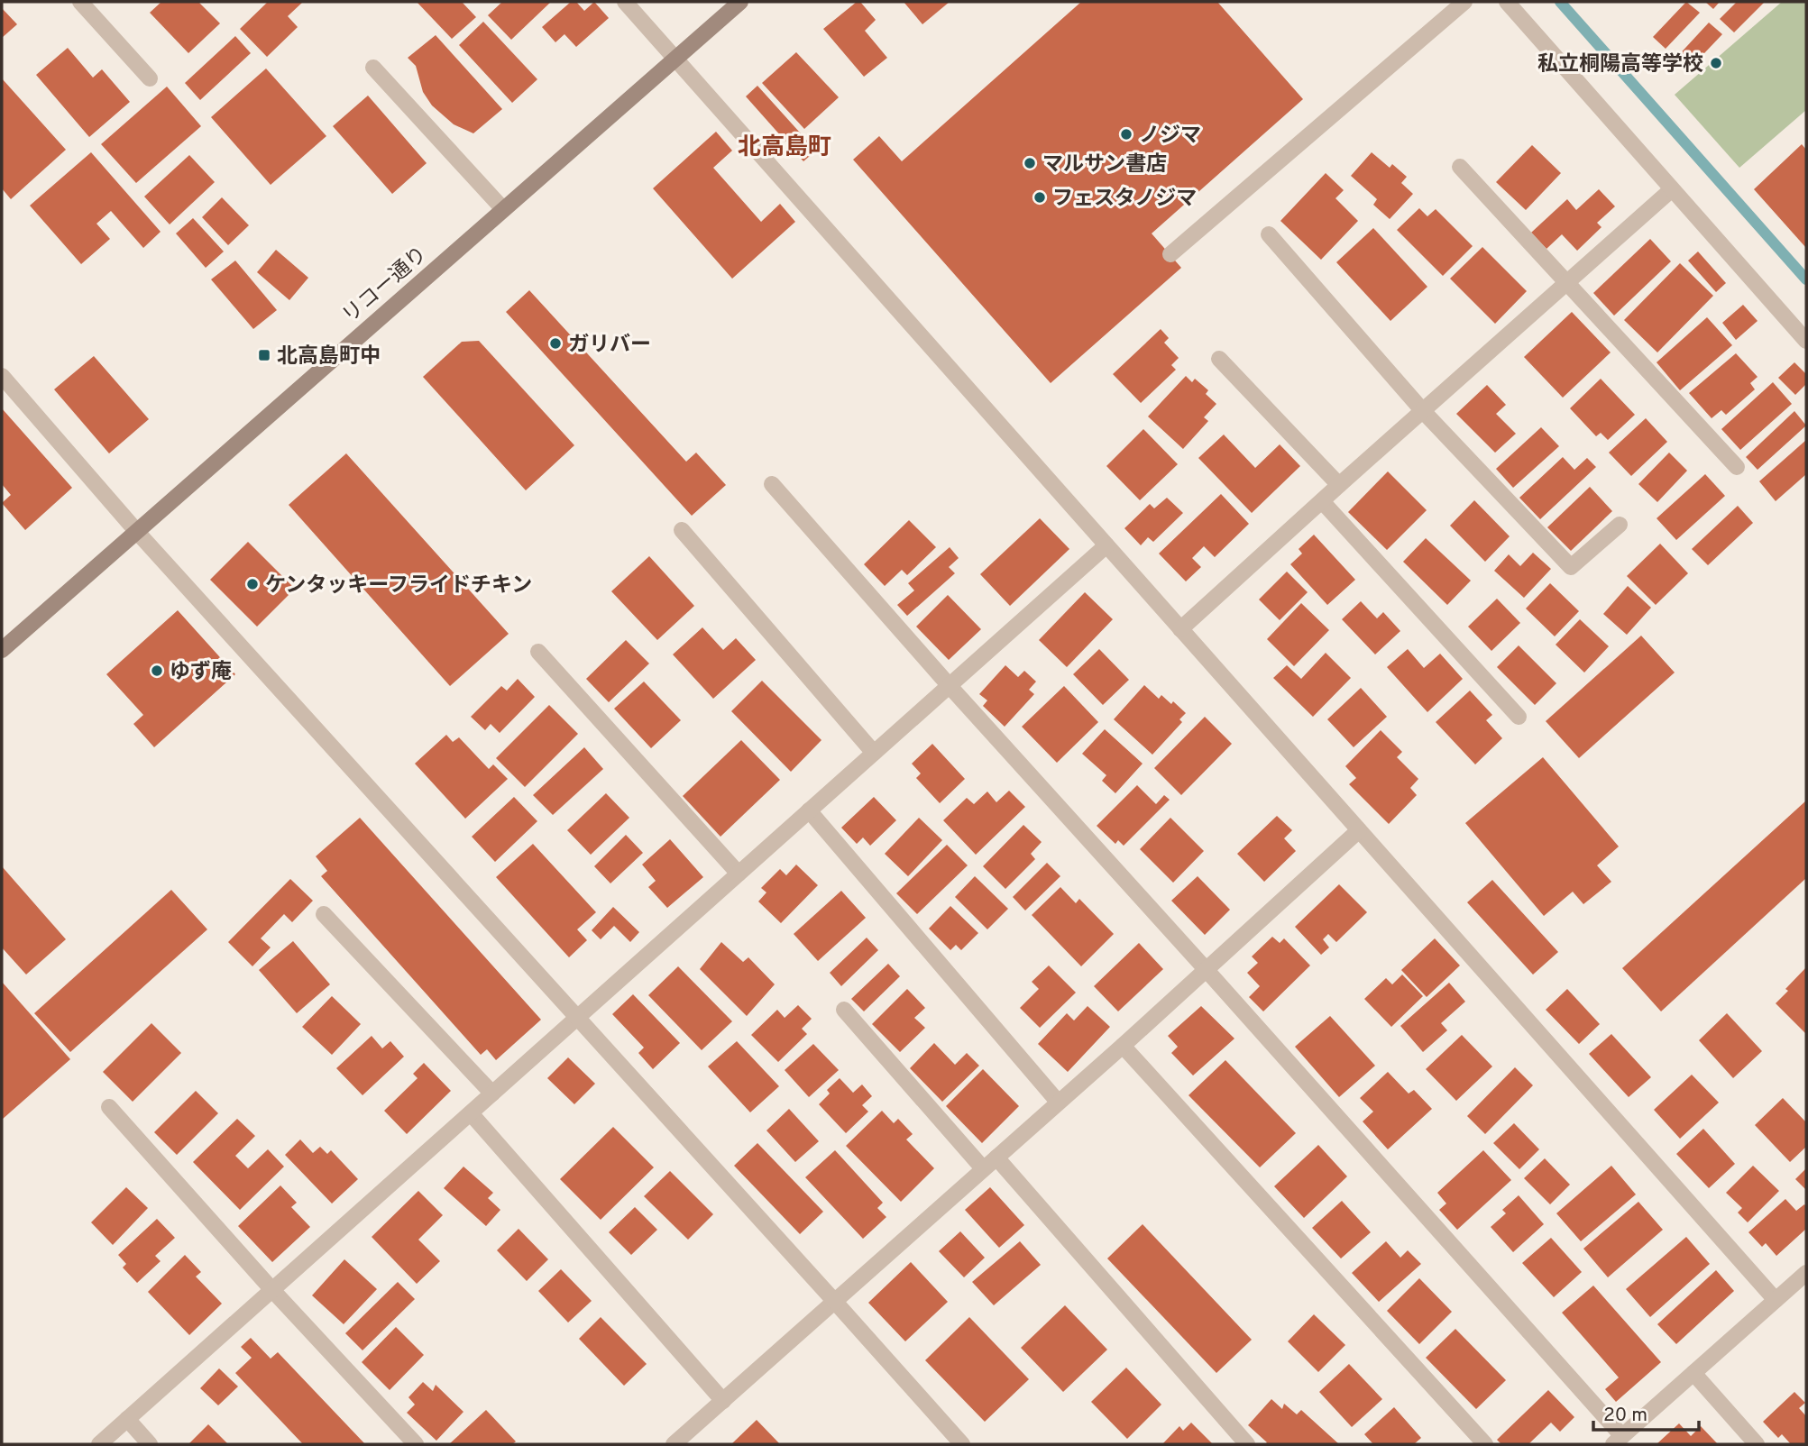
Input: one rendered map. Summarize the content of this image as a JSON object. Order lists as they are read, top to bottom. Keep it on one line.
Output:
{"streets":{"main road":["リコー通り"]},"districts":["北高島町"],"places":{"other":["私立桐陽高等学校","ノジマ","マルサン書店","フェスタノジマ","ガリバー","ケンタッキーフライドチキン","ゆず庵"],"transit":["北高島町中"]},"scale_bar":"20 m"}
